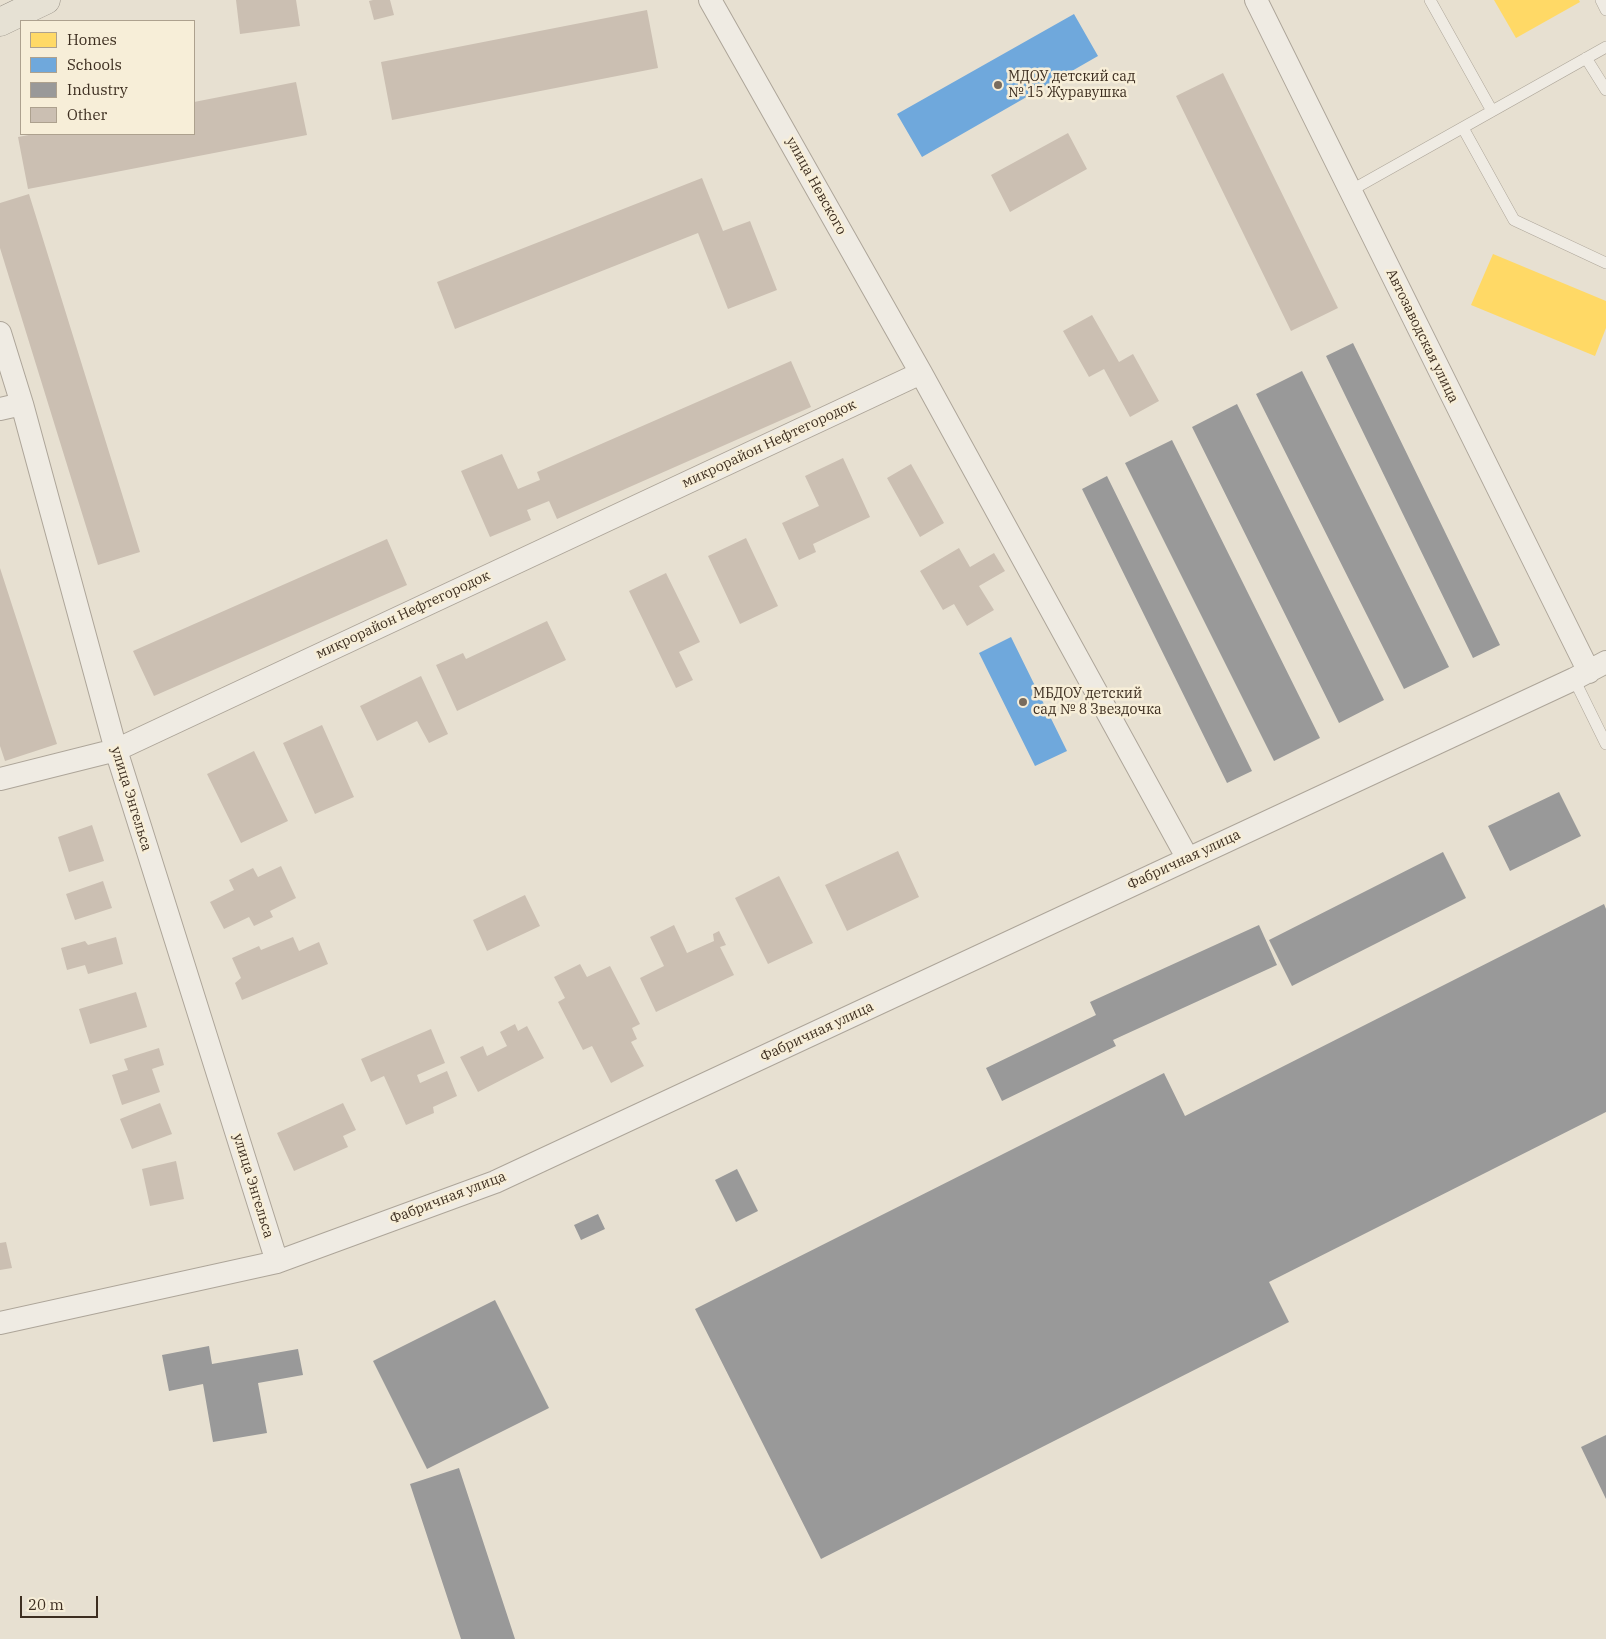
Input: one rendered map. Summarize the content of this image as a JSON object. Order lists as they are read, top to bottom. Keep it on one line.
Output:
{"streets":{"street":["улица Невского","Автозаводская улица","микрорайон Нефтегородок","улица Энгельса","Фабричная улица"]},"crossings":[["улица Невского","микрорайон Нефтегородок"],["Автозаводская улица","Фабричная улица"],["микрорайон Нефтегородок","улица Энгельса"],["улица Энгельса","Фабричная улица"]],"places":["МДОУ детский сад № 15 Журавушка","МБДОУ детский сад № 8 Звездочка"],"legend":["Homes","Schools","Industry","Other"],"scale_bar":"20 m"}
